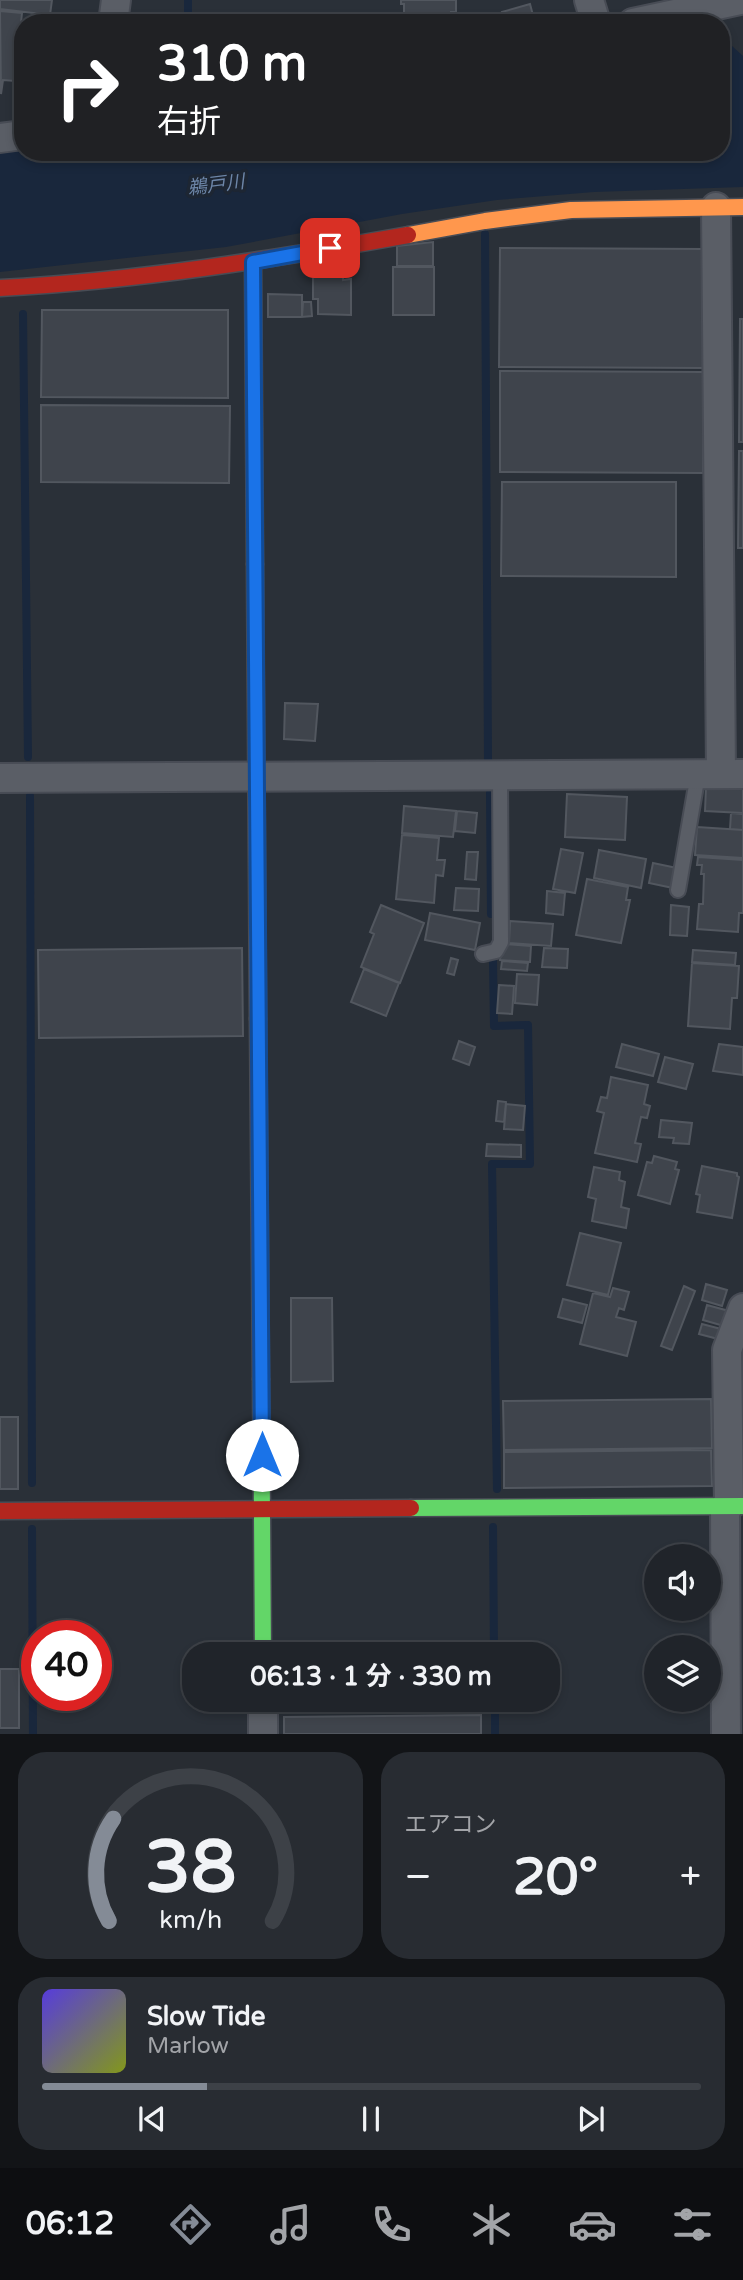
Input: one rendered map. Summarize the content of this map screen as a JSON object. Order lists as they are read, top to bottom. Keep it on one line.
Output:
{"water":["鵜戸川"],"page":{"turn":["310 m","右折"],"limit":"40","trip":"06:13 · 1 分 · 330 m","tile":"エアコン","heat":["−","20°","+"],"song":["Slow Tide","Marlow"],"tabs":"06:12","gauge":["38","km/h"]}}
